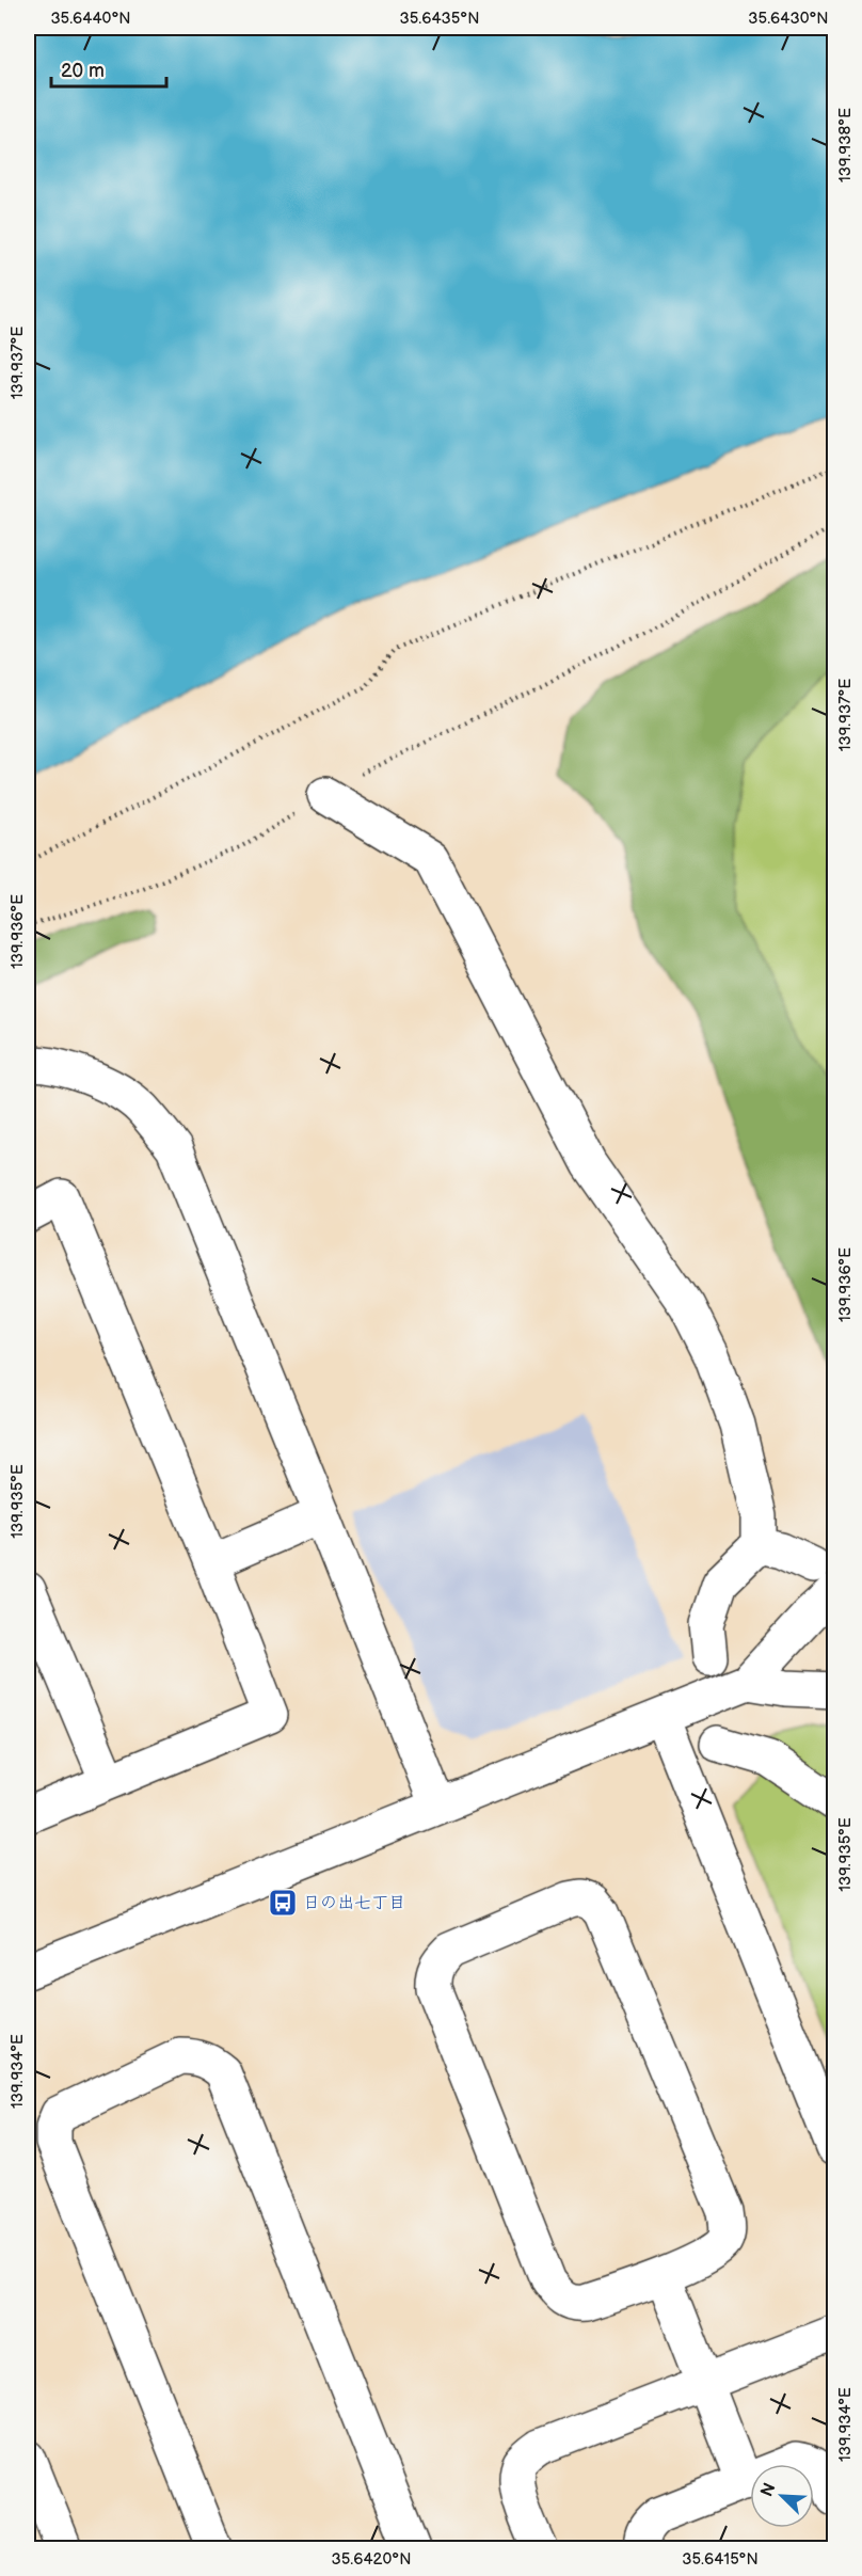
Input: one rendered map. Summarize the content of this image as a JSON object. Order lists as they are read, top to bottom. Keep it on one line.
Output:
{"places":{"bus stop":["日の出七丁目"]},"scale_bar":"20 m","north":"top left","coordinates":["35.6440°N","35.6435°N","35.6430°N","139.938°E","139.937°E","139.936°E","139.935°E","139.934°E","35.6420°N","35.6415°N"]}
